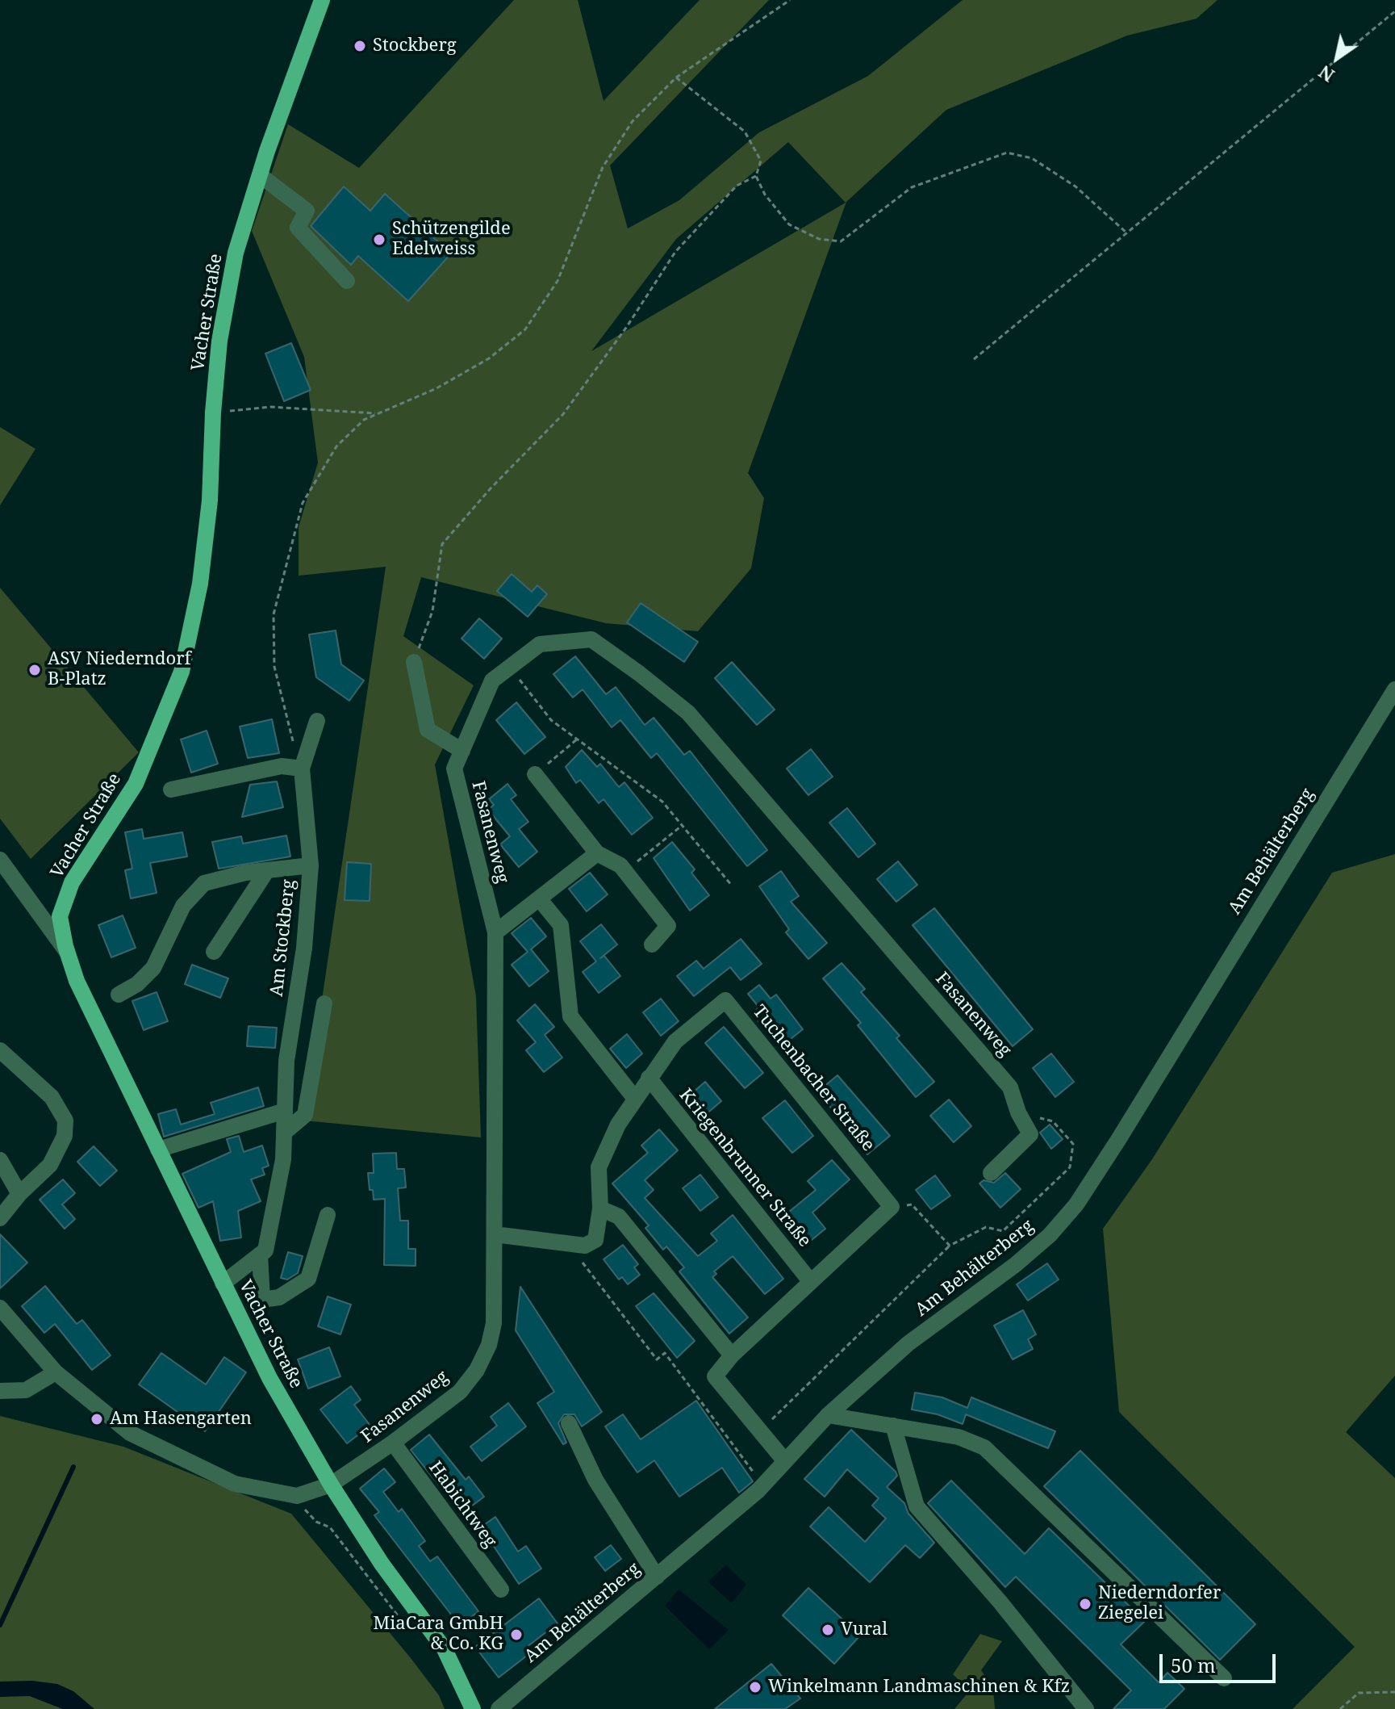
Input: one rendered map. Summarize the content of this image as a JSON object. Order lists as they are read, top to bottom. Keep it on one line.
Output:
{"streets":{"main road":["Vacher Straße"],"street":["Fasanenweg","Am Behälterberg","Am Stockberg","Tuchenbacher Straße","Kriegenbrunner Straße","Habichtweg"]},"crossings":[["Vacher Straße","Fasanenweg"],["Fasanenweg","Habichtweg"],["Tuchenbacher Straße","Kriegenbrunner Straße"]],"places":["Stockberg","Schützengilde Edelweiss","ASV Niederndorf B-Platz","Am Hasengarten","Niederndorfer Ziegelei","Vural","MiaCara GmbH & Co. KG","Winkelmann Landmaschinen & Kfz"],"scale_bar":"50 m","north":"bottom left"}
